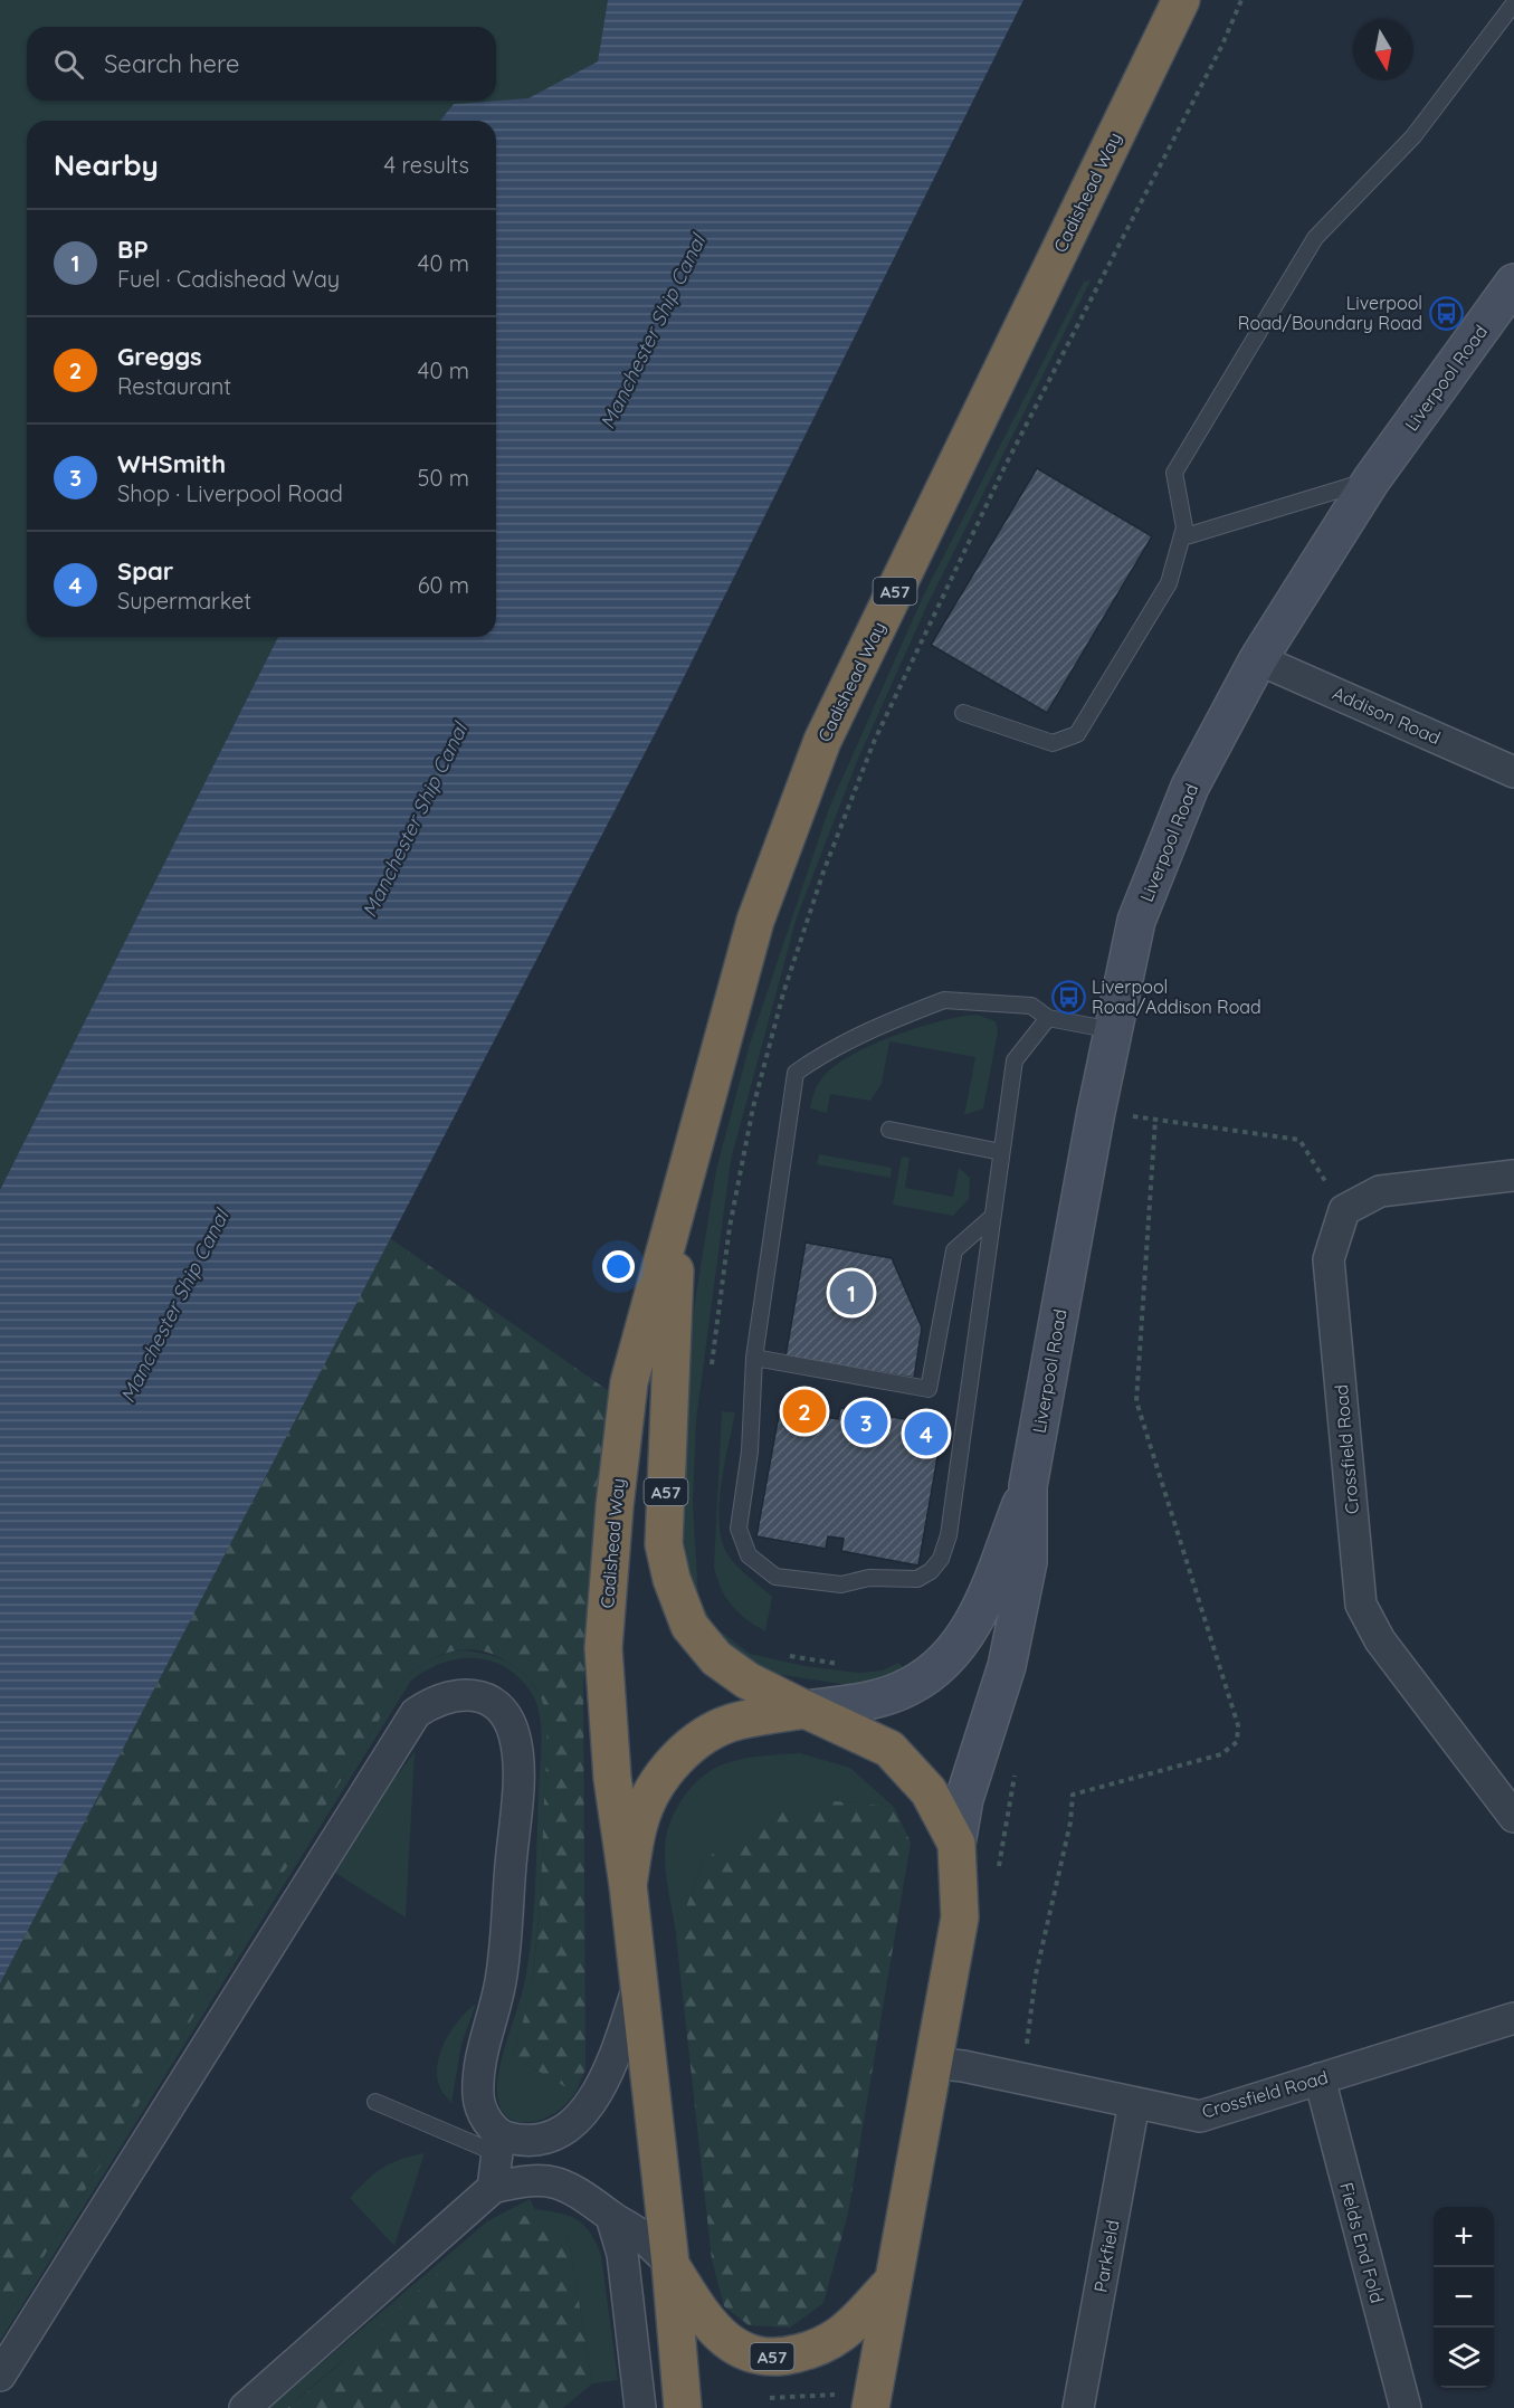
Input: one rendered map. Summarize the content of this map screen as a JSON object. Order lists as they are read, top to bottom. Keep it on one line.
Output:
{"streets":{"highway":["Cadishead Way","A57"],"main road":["Liverpool Road"],"street":["Addison Road","Crossfield Road","Fields End Fold","Parkfield"]},"crossings":[["Cadishead Way","Liverpool Road"],["Cadishead Way","A57"],["Liverpool Road","A57"],["Liverpool Road","Addison Road"],["A57","Crossfield Road"],["Crossfield Road","Fields End Fold"],["Crossfield Road","Parkfield"]],"water":["Manchester Ship Canal"],"places":{"bus stop":["Liverpool Road/Boundary Road","Liverpool Road/Addison Road"]},"north":"bottom","page":{"search":"Search here","heading":["Nearby","4 results"],"list":[{"mark":"1","name":"BP","note":"Fuel · Cadishead Way","value":"40 m"},{"mark":"2","name":"Greggs","note":"Restaurant","value":"40 m"},{"mark":"3","name":"WHSmith","note":"Shop · Liverpool Road","value":"50 m"},{"mark":"4","name":"Spar","note":"Supermarket","value":"60 m"}],"pins":["1","2","3","4"],"map_buttons":["+","−"]}}
